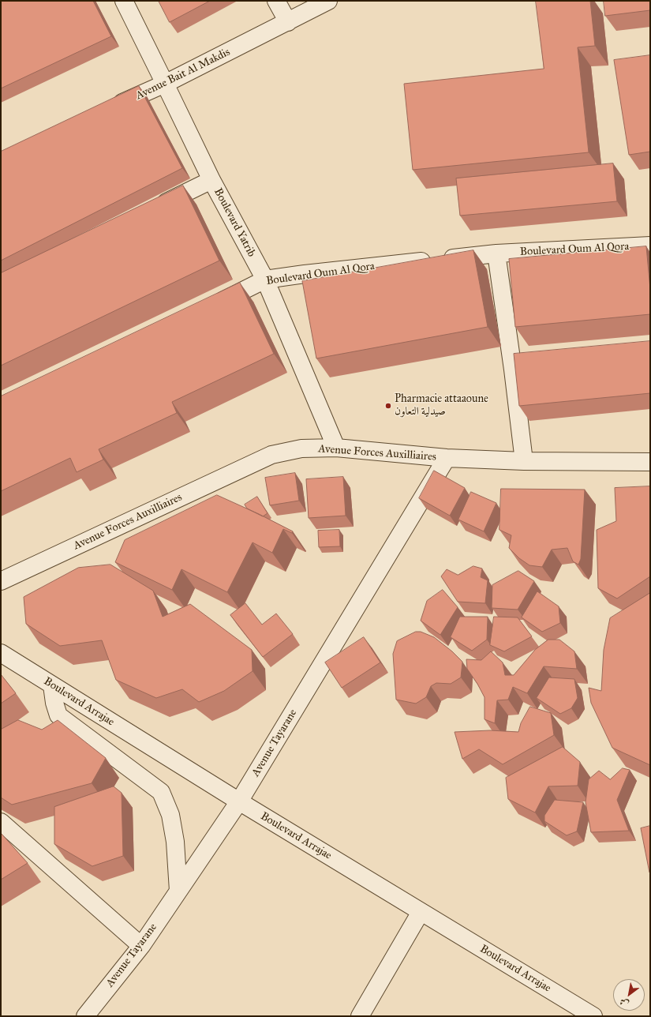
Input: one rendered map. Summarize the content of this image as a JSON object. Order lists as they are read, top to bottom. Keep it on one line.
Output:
{"streets":{"street":["Avenue Bait Al Makdis","Boulevard Yatrib","Boulevard Oum Al Qora","Avenue Forces Auxilliaires","Boulevard Arrajae","Avenue Tayarane"]},"crossings":[["Avenue Bait Al Makdis","Boulevard Yatrib"],["Boulevard Yatrib","Boulevard Oum Al Qora"],["Boulevard Yatrib","Avenue Forces Auxilliaires"],["Avenue Forces Auxilliaires","Avenue Tayarane"],["Boulevard Arrajae","Avenue Tayarane"]],"places":["Pharmacie attaaoune صيدلية التعاون"],"north":"bottom left"}
